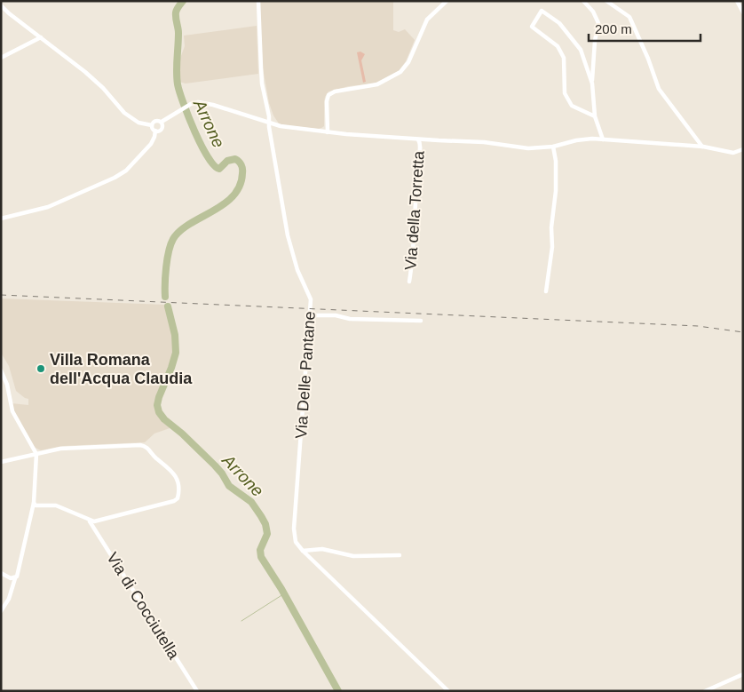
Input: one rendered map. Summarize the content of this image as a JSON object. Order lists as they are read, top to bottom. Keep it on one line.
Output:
{"streets":{"street":["Via della Torretta","Via Delle Pantane","Via di Cocciutella"]},"water":["Arrone"],"places":["Villa Romana dell'Acqua Claudia"],"scale_bar":"200 m"}
